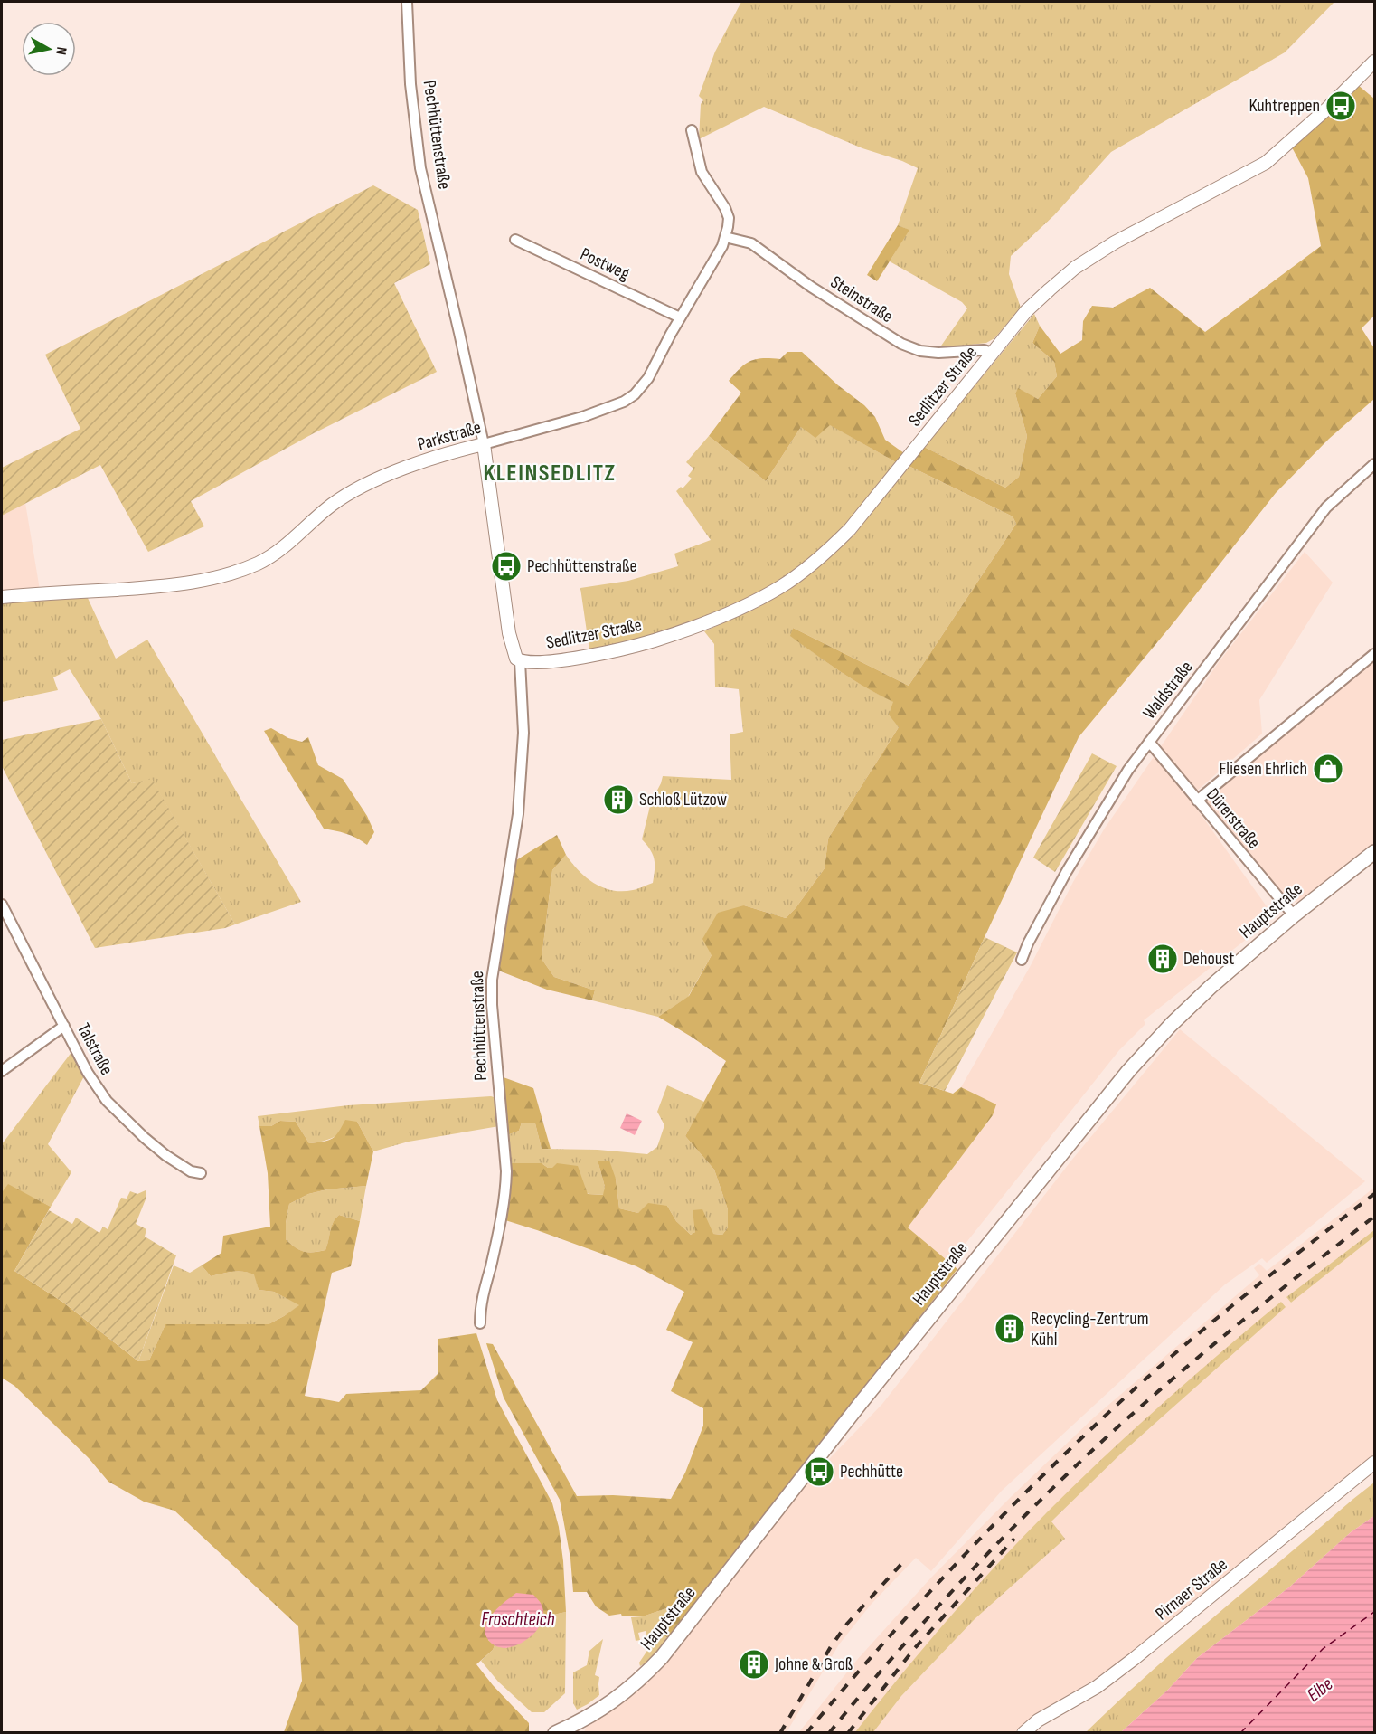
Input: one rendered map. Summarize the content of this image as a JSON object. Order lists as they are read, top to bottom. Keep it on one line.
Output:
{"streets":{"main road":["Hauptstraße"],"street":["Pechhüttenstraße","Postweg","Steinstraße","Sedlitzer Straße","Parkstraße","Waldstraße","Dürerstraße","Talstraße","Pirnaer Straße"]},"crossings":[["Pechhüttenstraße","Sedlitzer Straße"],["Pechhüttenstraße","Parkstraße"],["Postweg","Parkstraße"],["Steinstraße","Sedlitzer Straße"],["Steinstraße","Parkstraße"],["Waldstraße","Dürerstraße"],["Dürerstraße","Hauptstraße"]],"districts":["KLEINSEDLITZ"],"water":["Froschteich","Elbe"],"places":{"bus stop":["Kuhtreppen","Pechhüttenstraße","Pechhütte"],"shop":["Fliesen Ehrlich"],"building":["Schloß Lützow","Dehoust","Recycling-Zentrum Kühl","Johne & Groß"]},"north":"right"}
